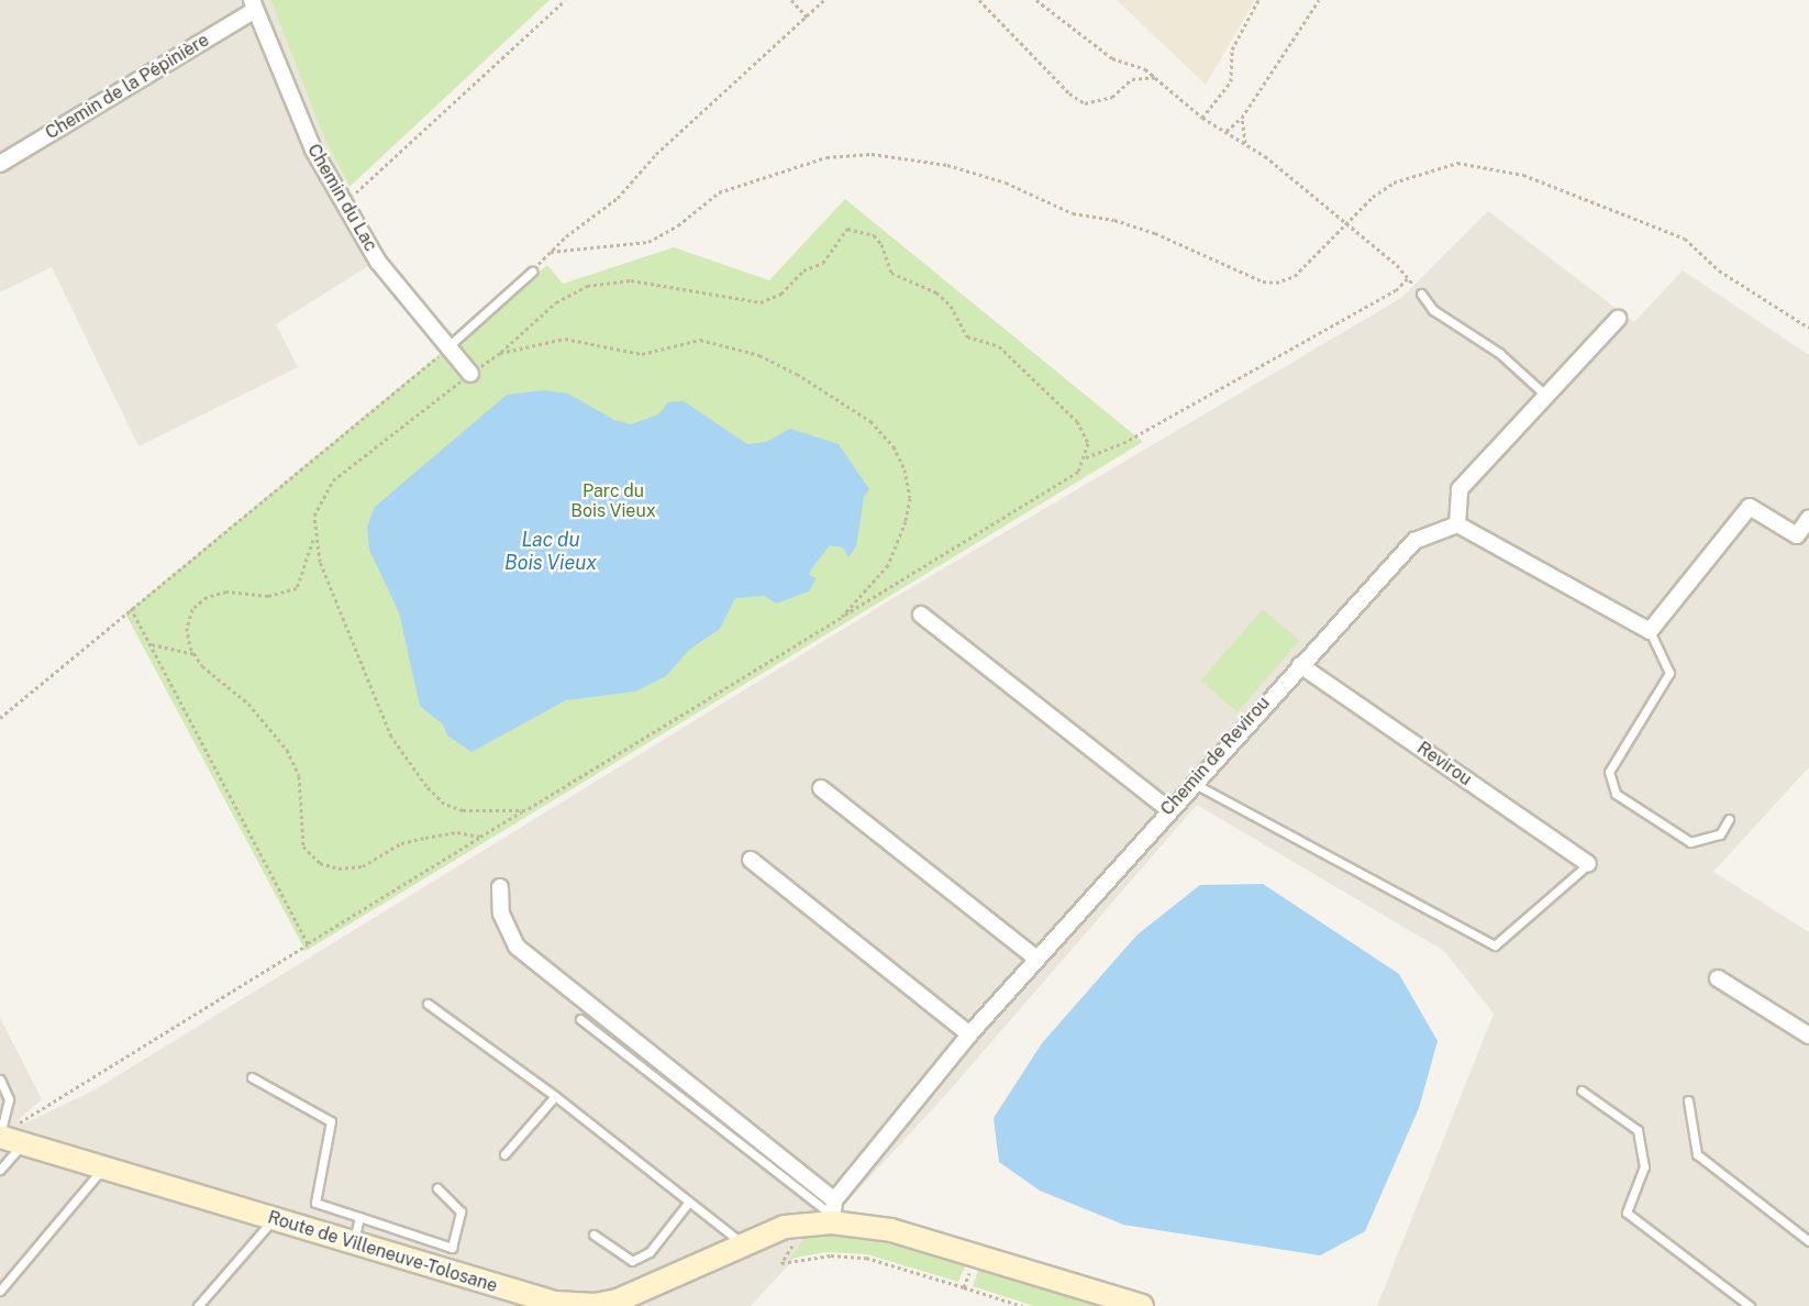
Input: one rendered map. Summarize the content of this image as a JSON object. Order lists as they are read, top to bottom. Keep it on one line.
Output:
{"streets":{"street":["Chemin de la Pépinière","Chemin du Lac","Chemin de Revirou","Revirou","Route de Villeneuve-Tolosane"]},"crossings":[["Chemin de la Pépinière","Chemin du Lac"],["Chemin de Revirou","Revirou"],["Chemin de Revirou","Route de Villeneuve-Tolosane"]],"water":["Lac du Bois Vieux"],"parks":["Parc du Bois Vieux"]}
